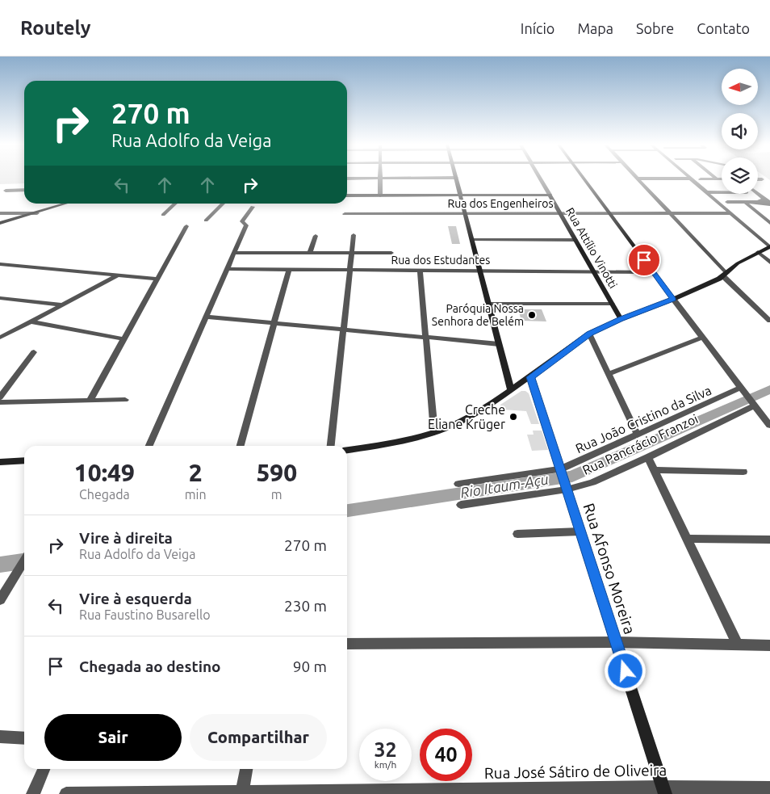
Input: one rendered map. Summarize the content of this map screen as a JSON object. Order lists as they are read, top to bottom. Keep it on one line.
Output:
{"streets":{"street":["Rua dos Engenheiros","Rua Attílio Vinotti","Rua dos Estudantes","Rua João Cristino da Silva","Rua Pancrácio Franzoi","Rua Afonso Moreira","Rua José Sátiro de Oliveira"]},"crossings":[["Rua dos Engenheiros","Rua Attílio Vinotti"],["Rua Attílio Vinotti","Rua dos Estudantes"],["Rua João Cristino da Silva","Rua Afonso Moreira"],["Rua Pancrácio Franzoi","Rua Afonso Moreira"],["Rua Afonso Moreira","Rua José Sátiro de Oliveira"]],"water":["Rio Itaum-Açu"],"places":["Paróquia Nossa Senhora de Belém","Creche Eliane Krüger"],"north":"left","page":{"header":"Routely","nav":["Início","Mapa","Sobre","Contato"],"turn":["270 m","Rua Adolfo da Veiga"],"eta":["10:49","Chegada","2","min","590","m"],"list":[{"name":"Vire à direita","note":"Rua Adolfo da Veiga","value":"270 m"},{"name":"Vire à esquerda","note":"Rua Faustino Busarello","value":"230 m"},{"name":"Chegada ao destino","value":"90 m"}],"buttons":["Sair","Compartilhar"],"speed":"32 km/h","limit":"40"}}
